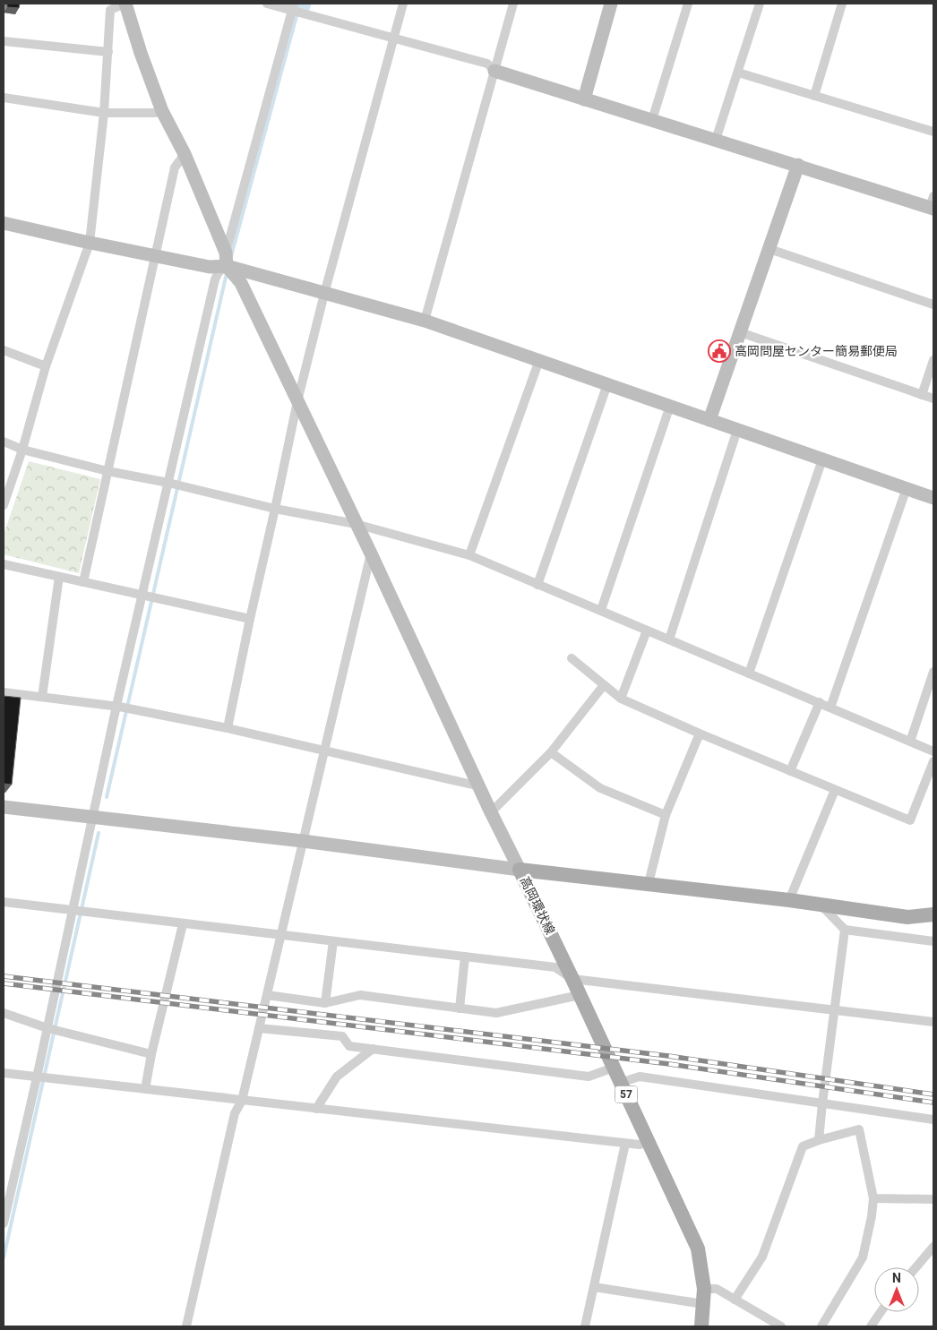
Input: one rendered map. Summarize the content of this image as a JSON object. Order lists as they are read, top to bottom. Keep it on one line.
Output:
{"streets":{"main road":["高岡環状線","57"]},"places":{"public building":["高岡問屋センター簡易郵便局"]},"north":"top"}
